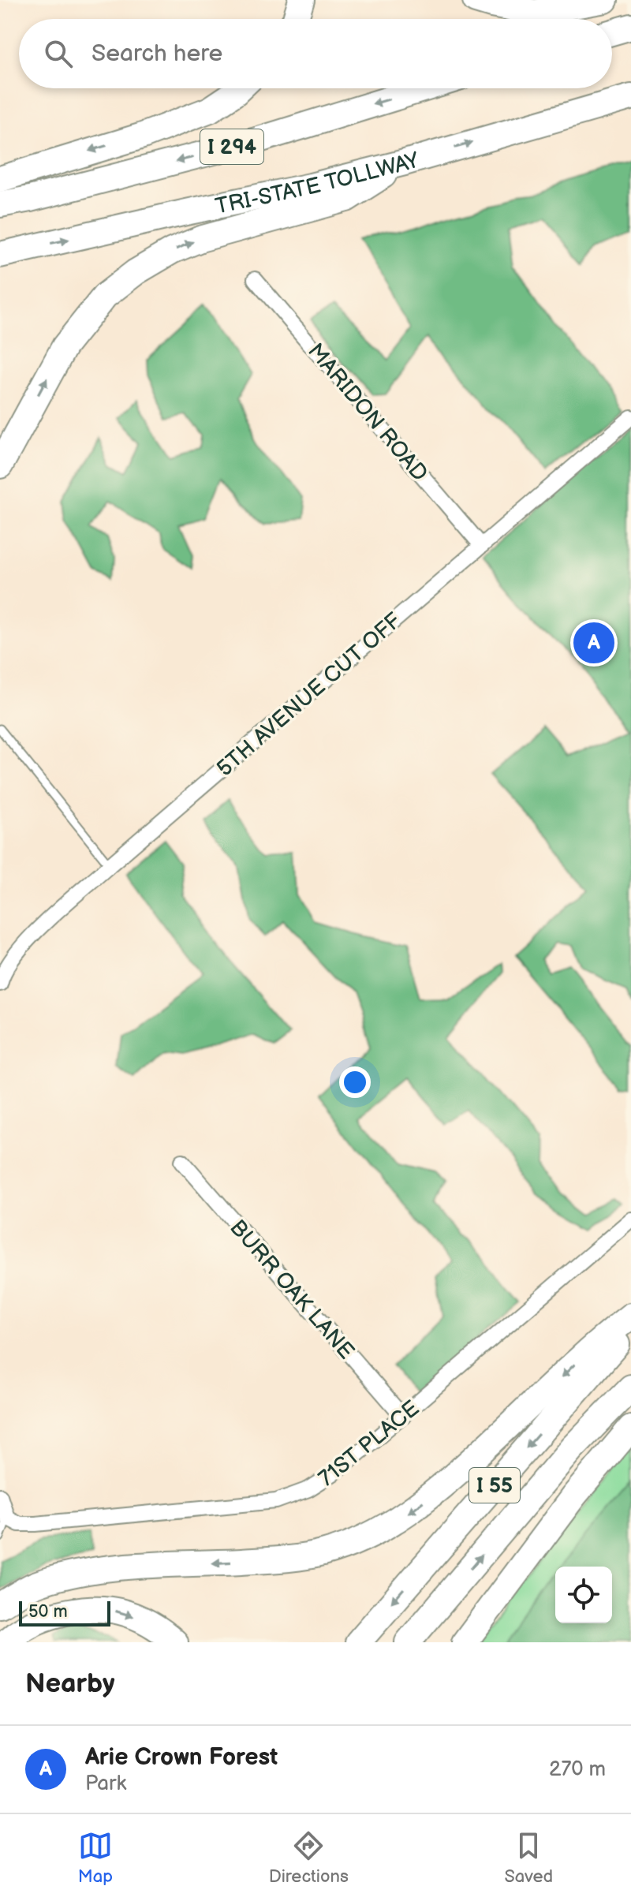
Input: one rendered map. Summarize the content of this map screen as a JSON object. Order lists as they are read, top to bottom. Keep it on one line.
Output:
{"streets":{"highway":["I 294","TRI-STATE TOLLWAY","I 55"],"street":["MARIDON ROAD","5TH AVENUE CUT OFF","BURR OAK LANE","71ST PLACE"]},"crossings":[["MARIDON ROAD","5TH AVENUE CUT OFF"],["BURR OAK LANE","71ST PLACE"]],"scale_bar":"50 m","page":{"search":"Search here","pins":"A","scale":"50 m","heading":"Nearby","list":[{"mark":"A","name":"Arie Crown Forest","note":"Park","value":"270 m"}],"nav":["Map","Directions","Saved"]}}
